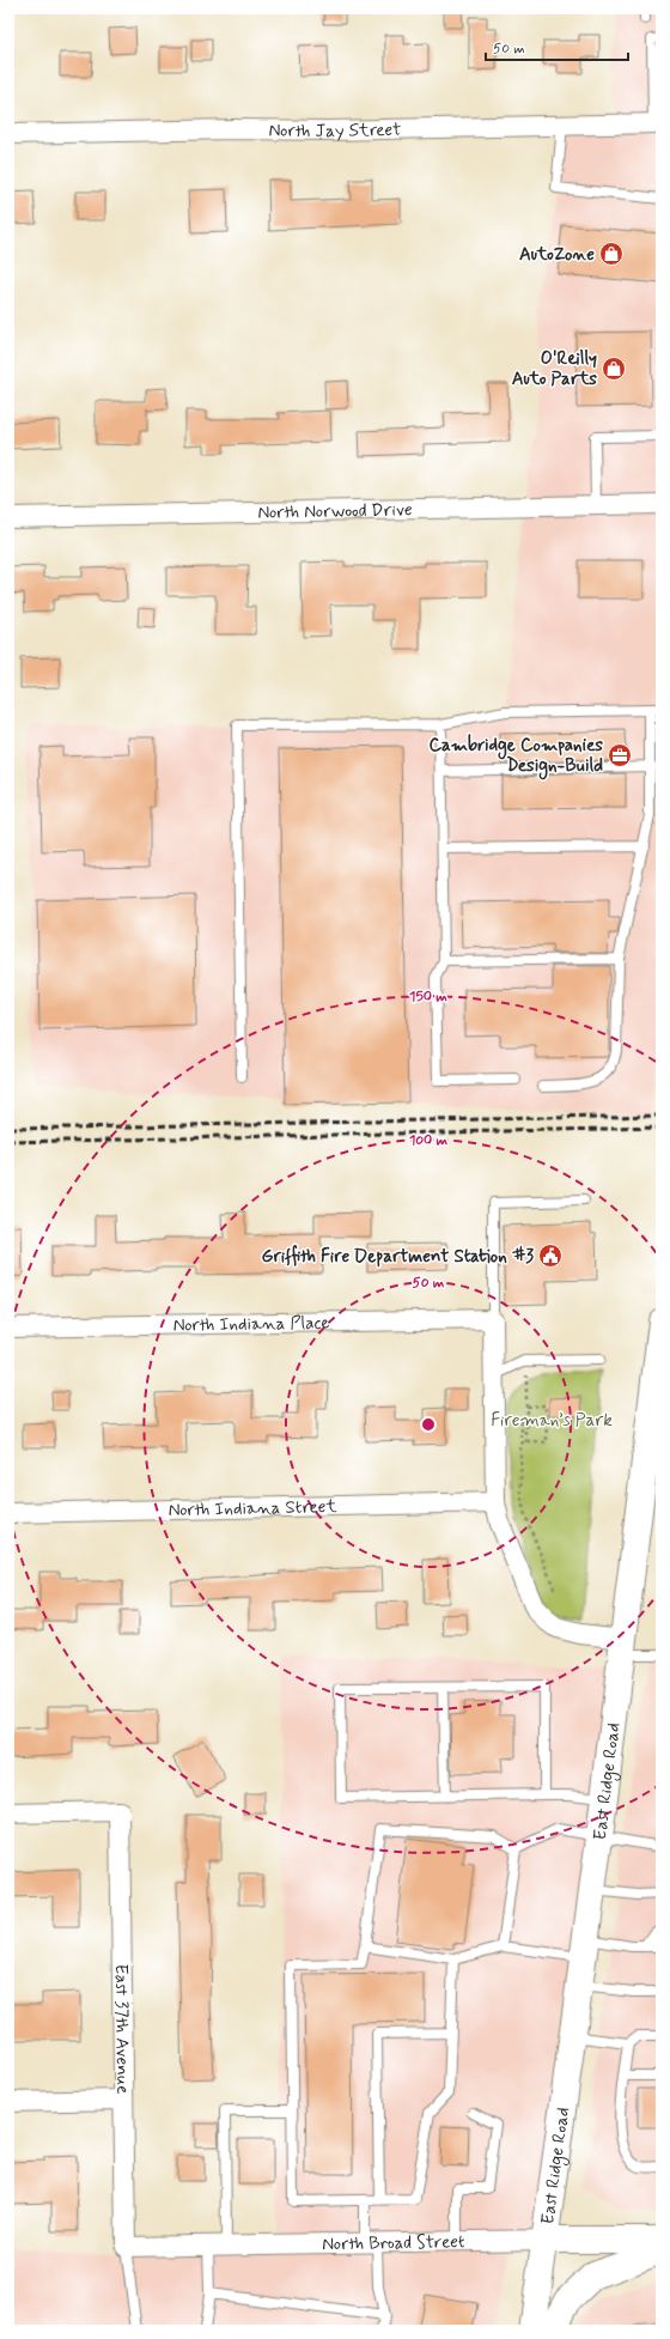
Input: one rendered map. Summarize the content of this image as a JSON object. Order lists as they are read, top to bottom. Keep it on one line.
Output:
{"streets":{"main road":["East Ridge Road","North Broad Street"],"street":["North Jay Street","North Norwood Drive","North Indiana Place","North Indiana Street","East 37th Avenue"]},"crossings":[["East Ridge Road","North Broad Street"],["East 37th Avenue","North Broad Street"]],"parks":["Fireman’s Park"],"places":{"shop":["AutoZone","O'Reilly Auto Parts"],"office":["Cambridge Companies Design-Build"],"public building":["Griffith Fire Department Station #3"]},"scale_bar":"50 m","rings":["150 m","100 m","50 m"]}
